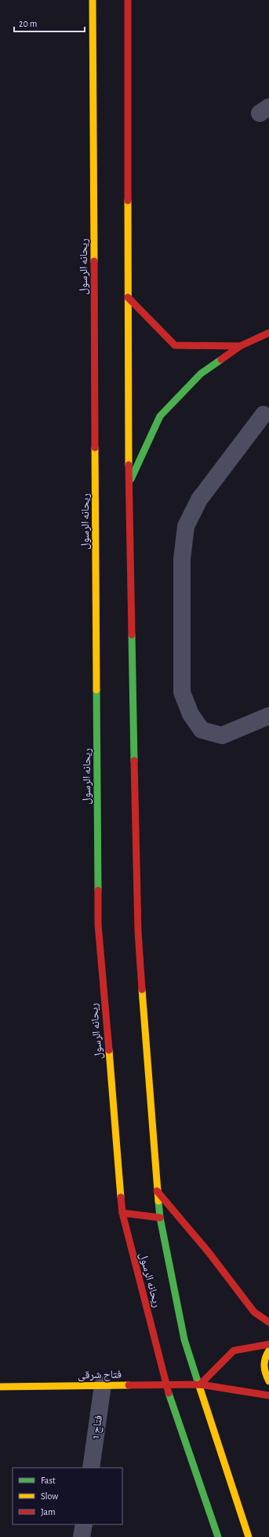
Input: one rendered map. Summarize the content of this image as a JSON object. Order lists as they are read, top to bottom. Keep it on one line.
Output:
{"streets":{"street":["ریحانه الرسول","فتاح شرقی","فتاح 1"]},"crossings":[["ریحانه الرسول","فتاح شرقی"],["فتاح شرقی","فتاح 1"]],"legend":["Fast","Slow","Jam"],"scale_bar":"20 m"}
